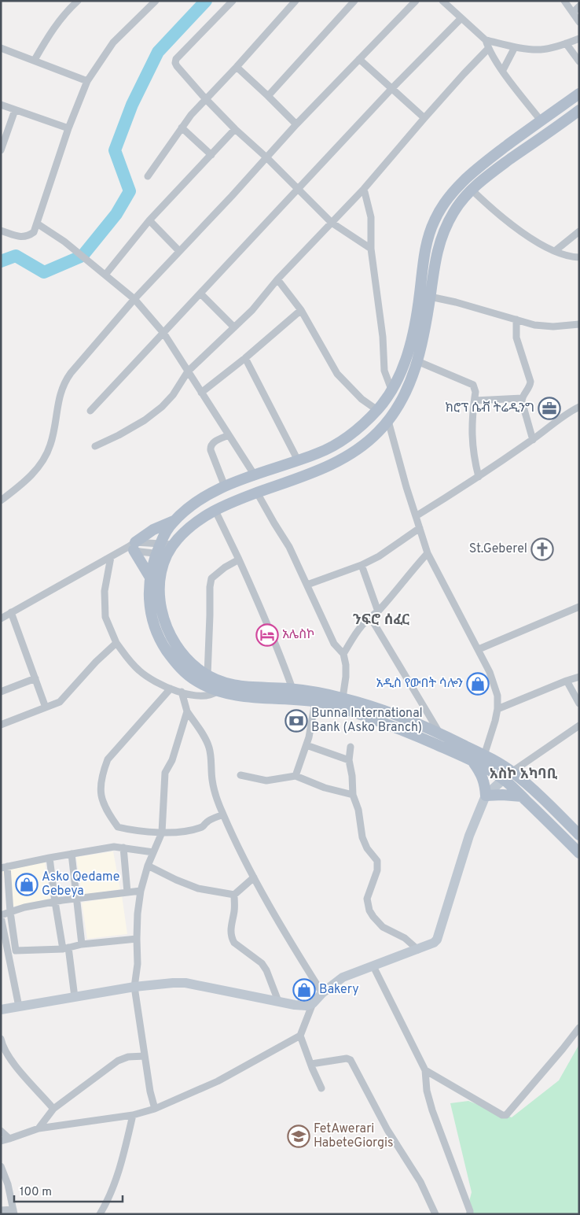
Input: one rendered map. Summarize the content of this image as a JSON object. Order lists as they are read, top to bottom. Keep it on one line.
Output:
{"districts":["ንፍሮ ሰፈር","አስኮ አካባቢ"],"places":{"office":["ክሮፕ ሴቭ ትሬዲንግ"],"church":["St.Geberel"],"hotel":["አሌስኮ"],"shop":["አዲስ የውበት ሳሎን","Asko Qedame Gebeya","Bakery"],"bank":["Bunna International Bank (Asko Branch)"],"school or university":["FetAwerari HabeteGiorgis"]},"scale_bar":"100 m"}
